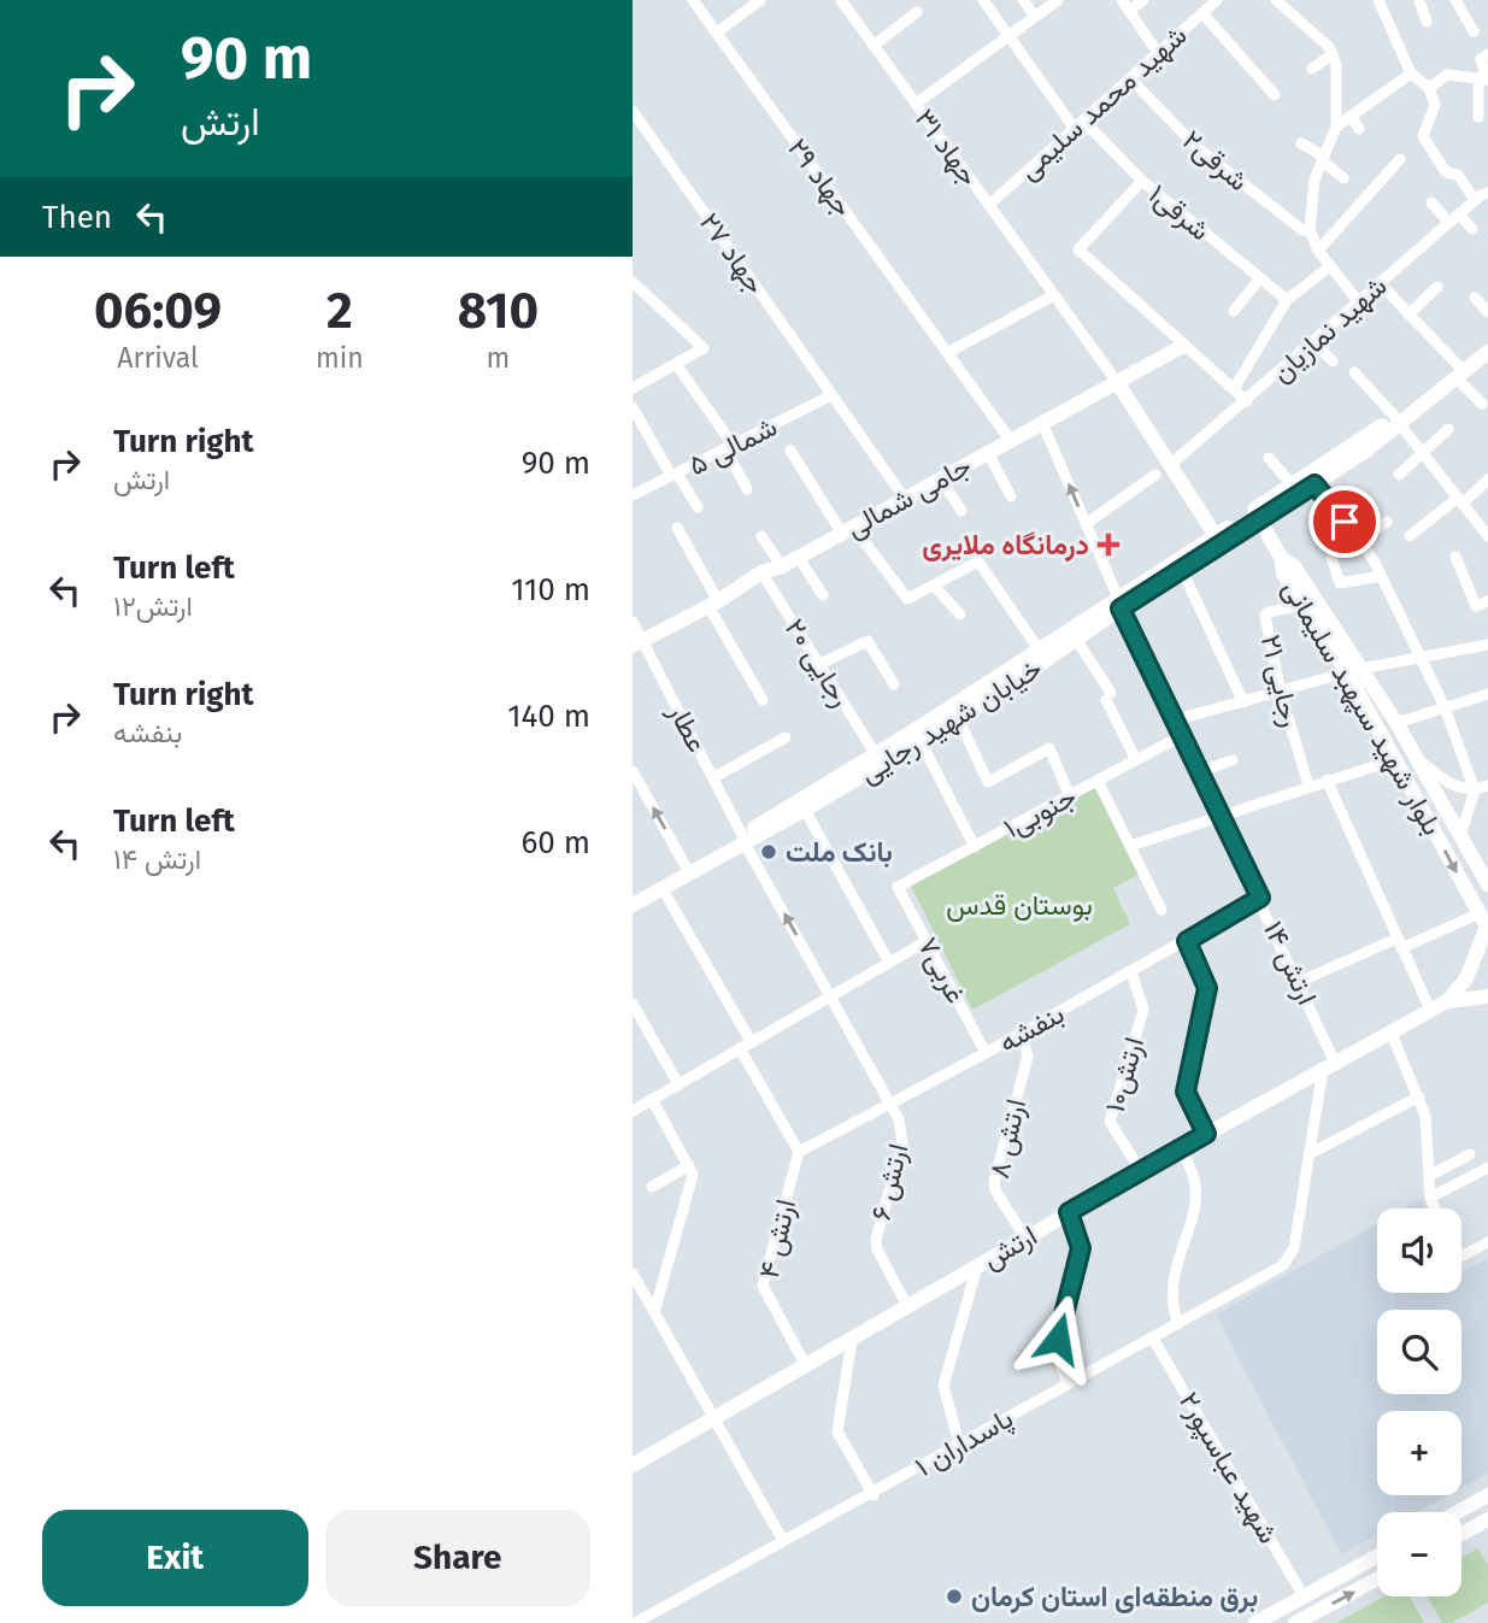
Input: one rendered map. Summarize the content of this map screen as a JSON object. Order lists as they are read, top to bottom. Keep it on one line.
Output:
{"streets":{"main road":["جامی شمالی","بلوار شهید سپهبد سلیمانی","خیابان شهید رجایی","ارتش"],"street":["شهید محمد سلیمی","جهاد ۳۱","شرقی۲","جهاد ۲۹","شرقی۱","جهاد ۲۷","شهید نمازیان","شمالی ۵","رجایی ۲۰","رجایی ۲۱","عطار","جنوبی۱","ارتش ۱۴","غربی۷","بنفشه","ارتش۱۰","ارتش ۸","ارتش ۶","ارتش ۴","پاسداران ۱","شهید عباسپور۲"]},"crossings":[["شهید محمد سلیمی","جهاد ۳۱"],["شهید محمد سلیمی","شرقی۲"],["شهید محمد سلیمی","شرقی۱"],["جهاد ۳۱","جامی شمالی"],["جهاد ۲۹","جامی شمالی"],["جهاد ۲۷","شمالی ۵"],["جهاد ۲۷","جامی شمالی"],["جامی شمالی","رجایی ۲۰"],["جامی شمالی","عطار"],["جامی شمالی","ارتش ۱۴"],["رجایی ۲۰","خیابان شهید رجایی"],["رجایی ۲۱","بلوار شهید سپهبد سلیمانی"],["خیابان شهید رجایی","عطار"],["خیابان شهید رجایی","ارتش ۱۴"],["عطار","ارتش ۶"],["جنوبی۱","ارتش ۱۴"],["جنوبی۱","غربی۷"],["ارتش ۱۴","بنفشه"],["ارتش ۱۴","ارتش"],["غربی۷","بنفشه"],["بنفشه","ارتش۱۰"],["بنفشه","ارتش ۸"],["بنفشه","ارتش ۶"],["بنفشه","ارتش ۴"],["ارتش۱۰","ارتش"],["ارتش ۸","ارتش"],["ارتش ۶","ارتش"],["ارتش ۴","ارتش"],["پاسداران ۱","شهید عباسپور۲"]],"parks":["بوستان قدس"],"places":{"health":["درمانگاه ملایری"],"other":["بانک ملت","برق منطقه‌ای استان کرمان"]},"page":{"turn":["90 m","ارتش"],"then":"Then","eta":["06:09","Arrival","2","min","810","m"],"list":[{"name":"Turn right","note":"ارتش","value":"90 m"},{"name":"Turn left","note":"ارتش۱۲","value":"110 m"},{"name":"Turn right","note":"بنفشه","value":"140 m"},{"name":"Turn left","note":"ارتش ۱۴","value":"60 m"}],"map_buttons":["+","−"],"buttons":["Exit","Share"]}}
